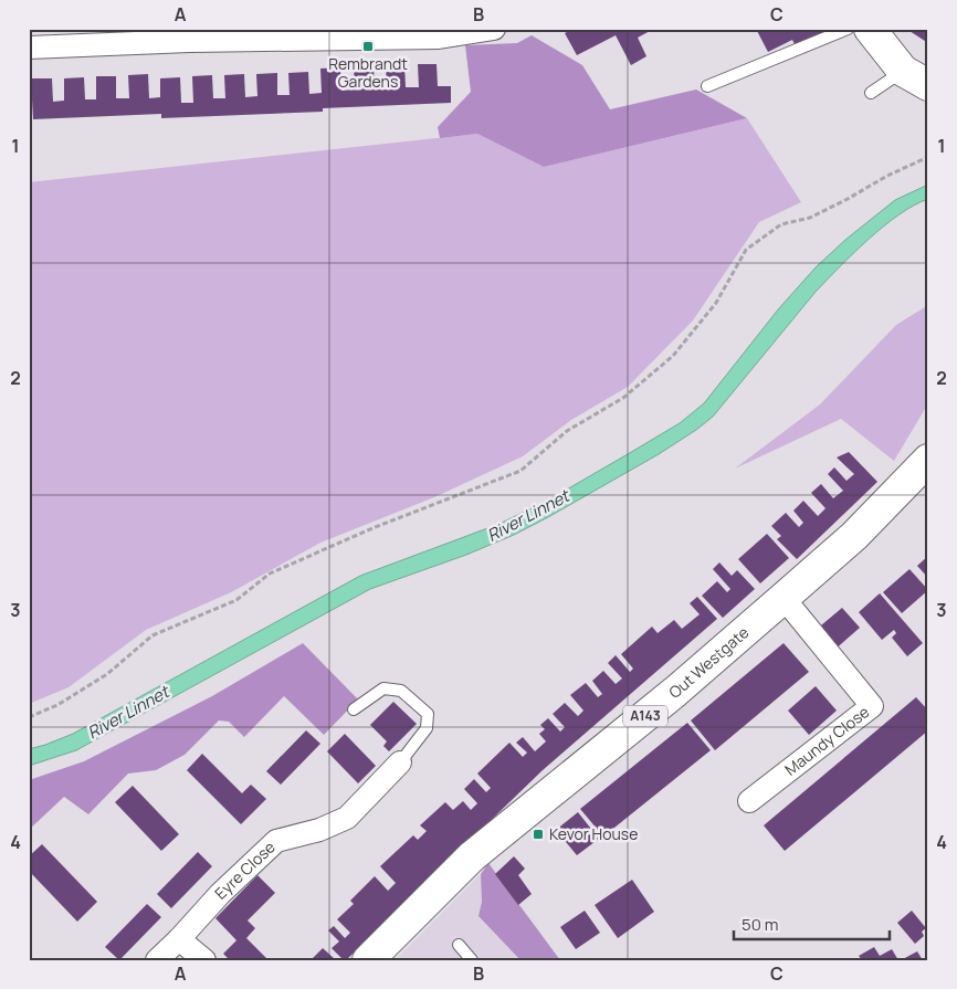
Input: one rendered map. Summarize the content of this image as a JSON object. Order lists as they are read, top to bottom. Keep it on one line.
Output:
{"streets":{"main road":["Out Westgate","A143"],"street":["Maundy Close","Eyre Close"]},"crossings":[["Out Westgate","Maundy Close"]],"water":["River Linnet"],"places":{"transit":["Rembrandt Gardens","Kevor House"]},"scale_bar":"50 m","grid":{"columns":["A","B","C"],"rows":["1","2","3","4"]}}
